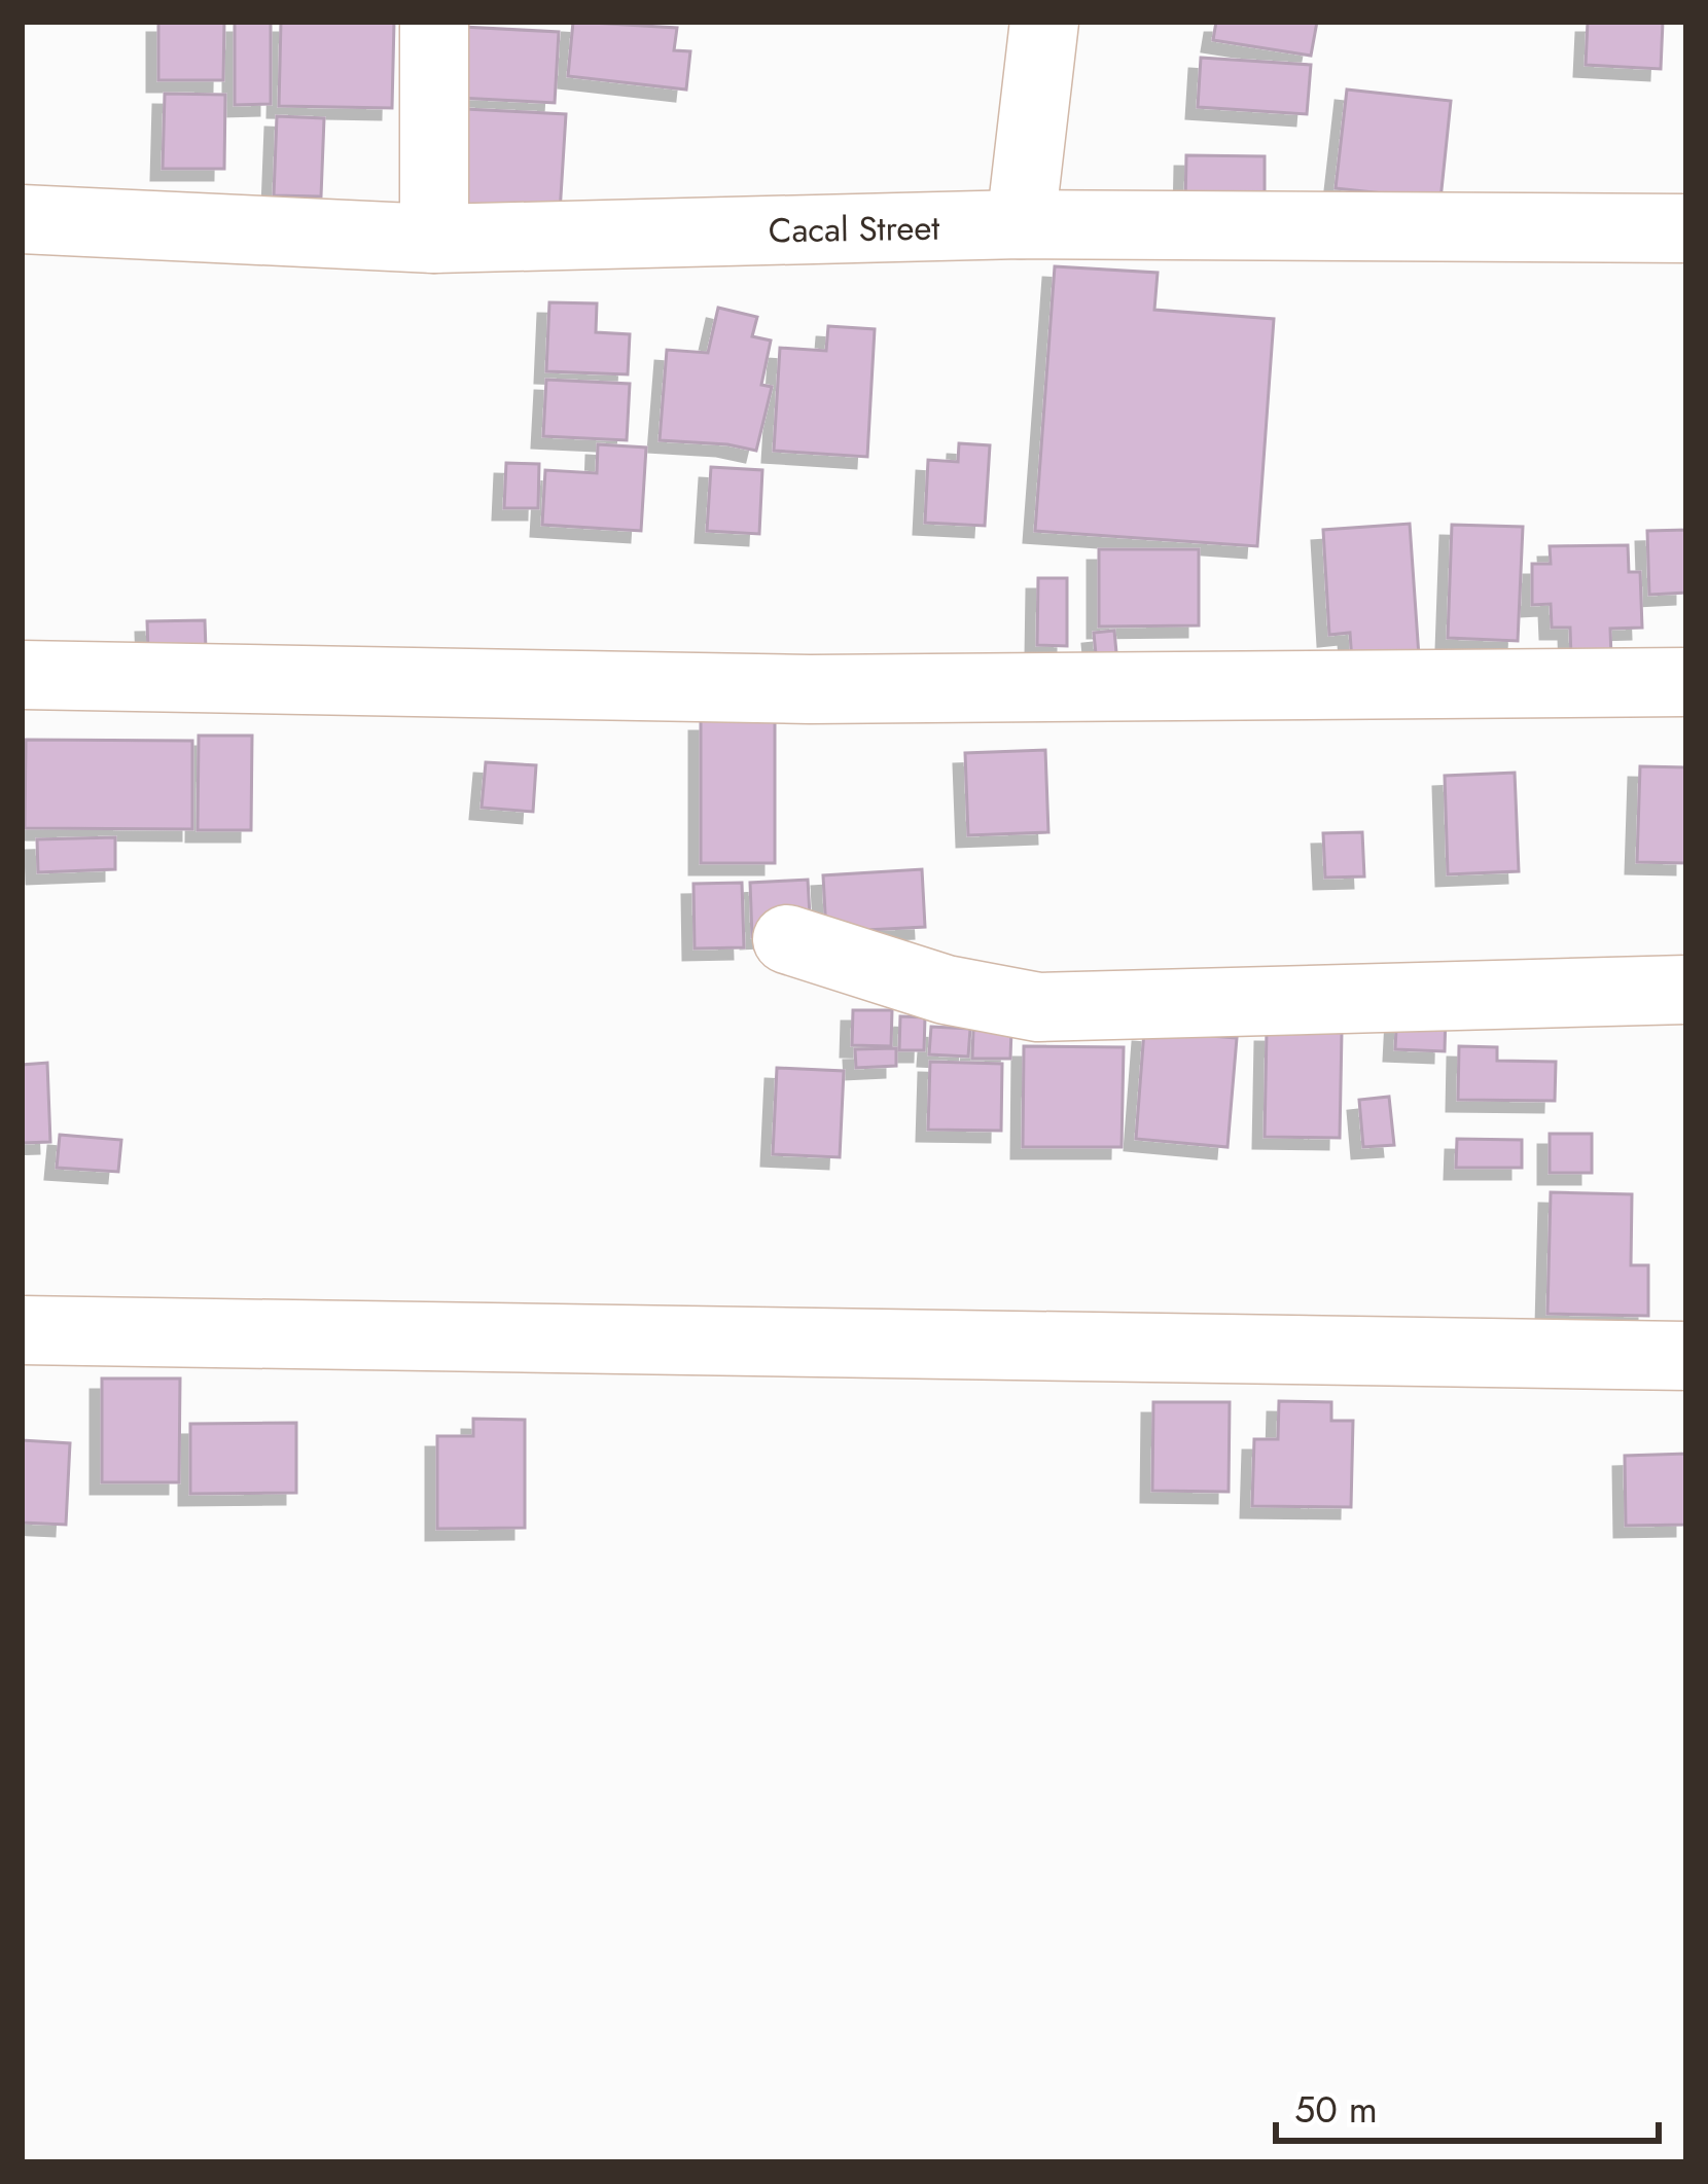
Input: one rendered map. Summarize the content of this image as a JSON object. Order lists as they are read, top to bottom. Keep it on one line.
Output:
{"streets":{"street":["Cacal Street"]},"scale_bar":"50 m"}
